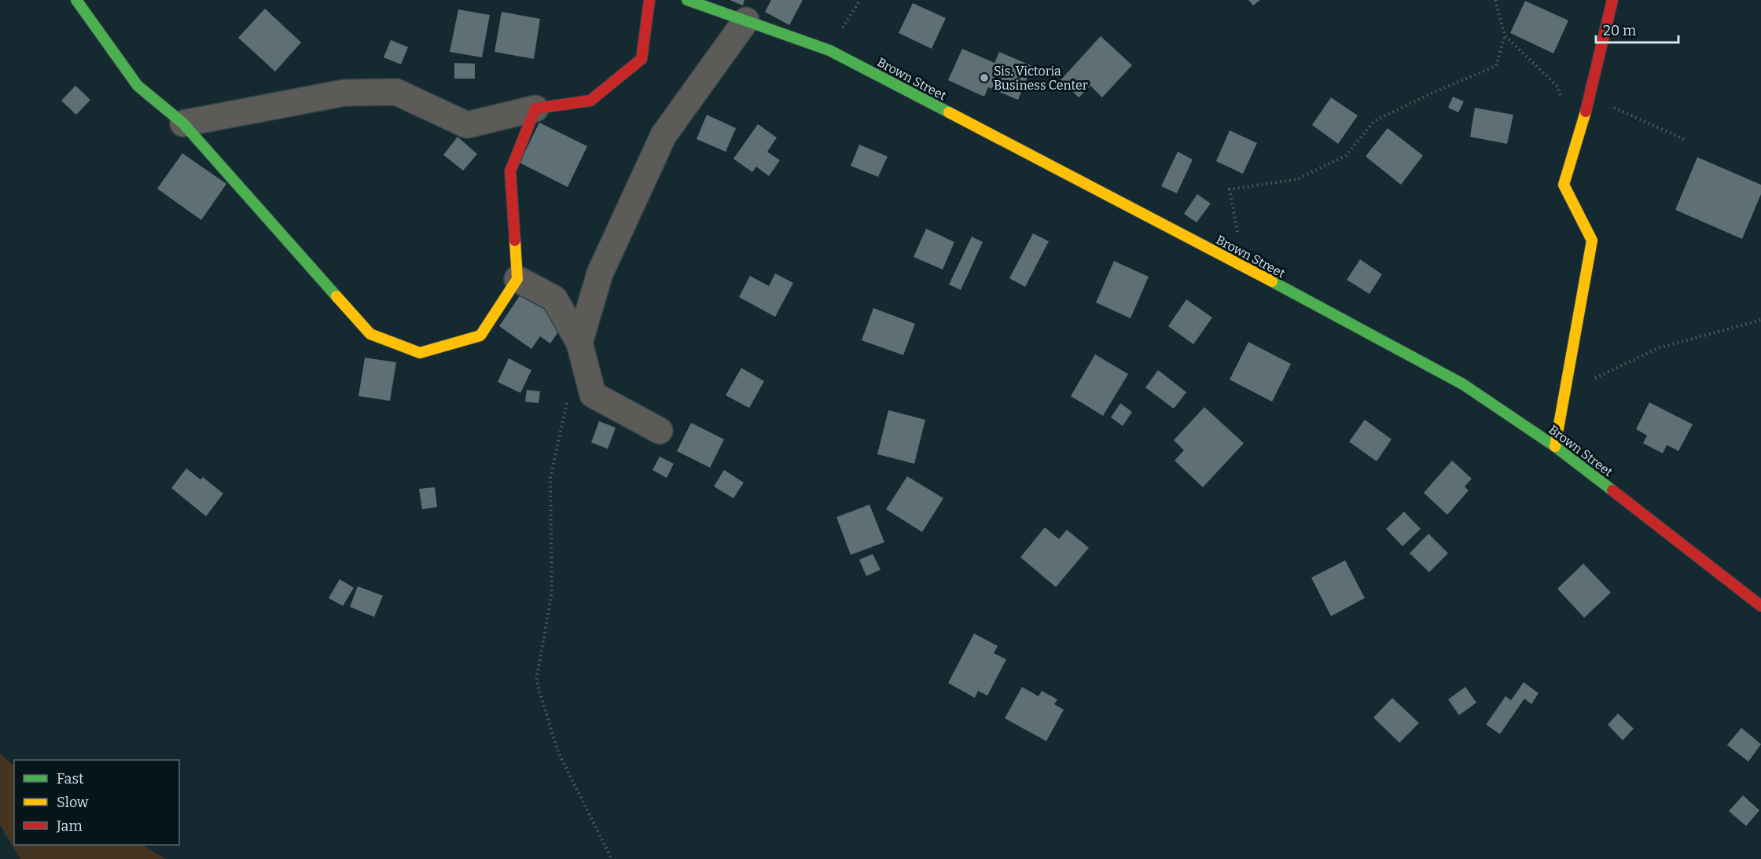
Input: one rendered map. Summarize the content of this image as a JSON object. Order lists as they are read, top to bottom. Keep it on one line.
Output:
{"streets":{"street":["Brown Street"]},"places":["Sis. Victoria Business Center"],"legend":["Fast","Slow","Jam"],"scale_bar":"20 m"}
